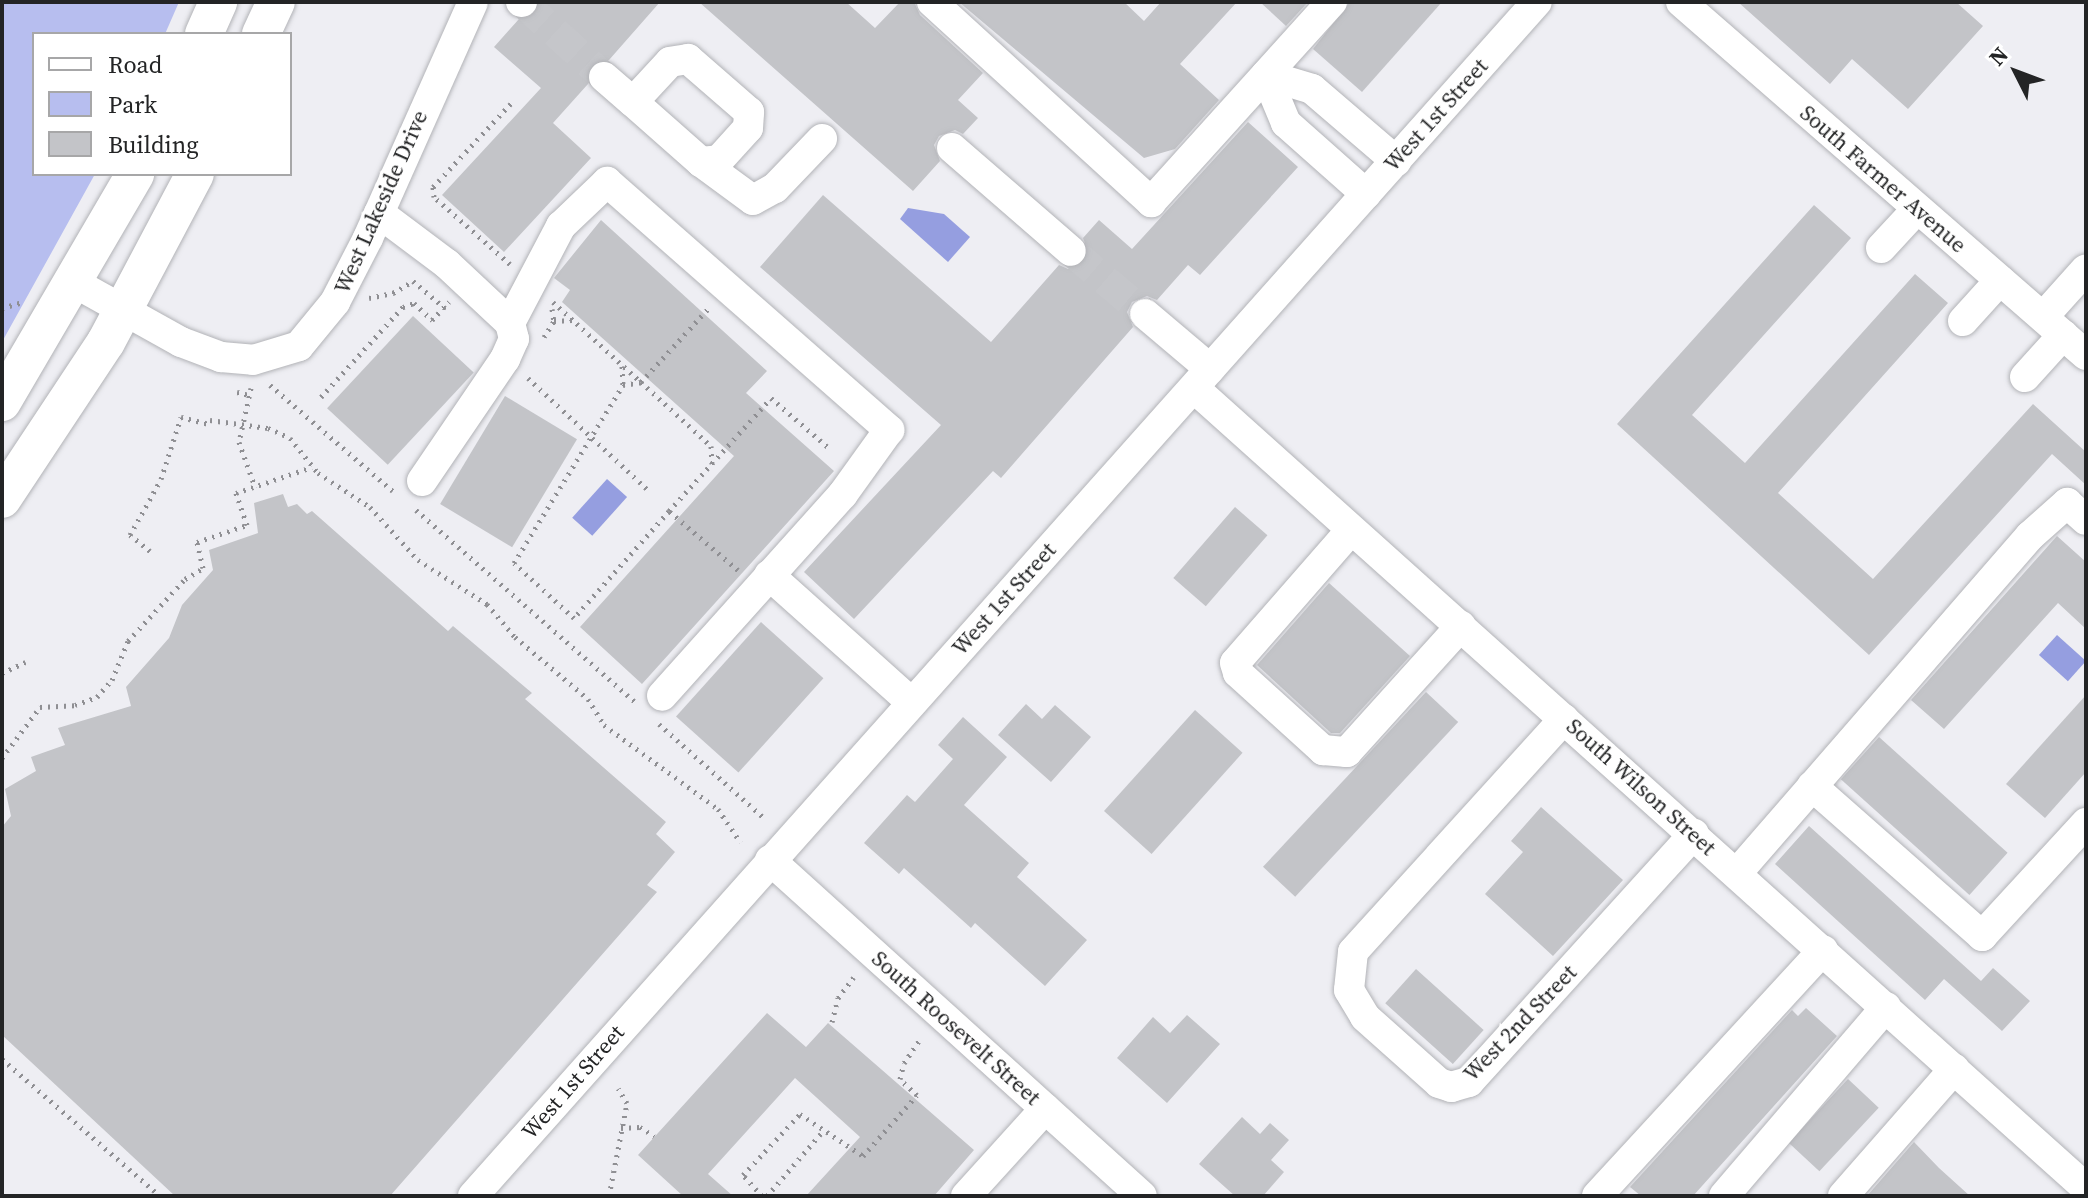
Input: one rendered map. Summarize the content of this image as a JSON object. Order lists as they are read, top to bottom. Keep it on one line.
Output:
{"streets":{"street":["West 1st Street","South Farmer Avenue","West Lakeside Drive","South Wilson Street","West 2nd Street","South Roosevelt Street"]},"crossings":[["West 1st Street","South Wilson Street"],["West 1st Street","South Roosevelt Street"],["South Wilson Street","West 2nd Street"]],"legend":["Road","Park","Building"],"north":"top left"}
